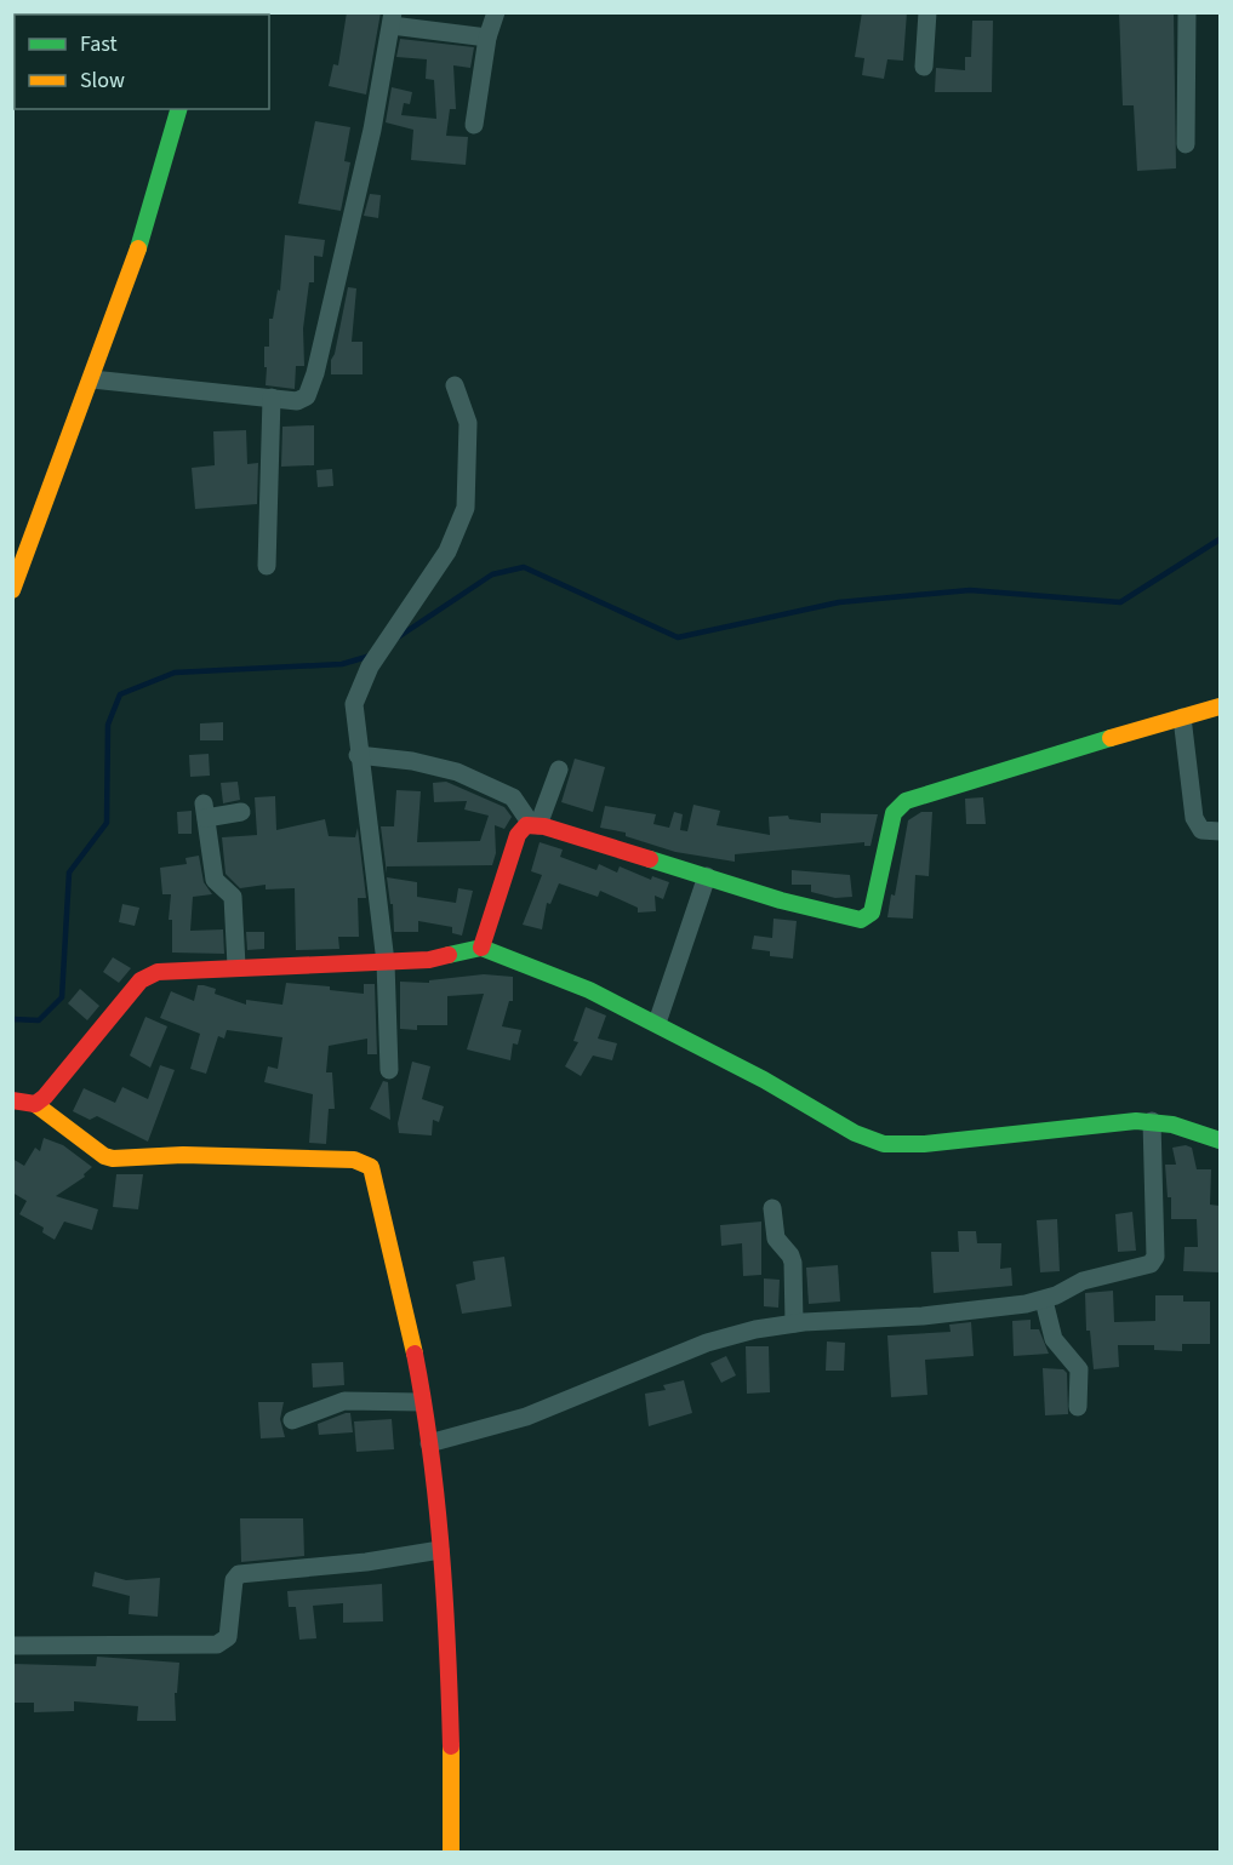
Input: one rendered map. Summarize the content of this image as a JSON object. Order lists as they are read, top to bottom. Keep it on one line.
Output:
{"legend":["Fast","Slow"]}
